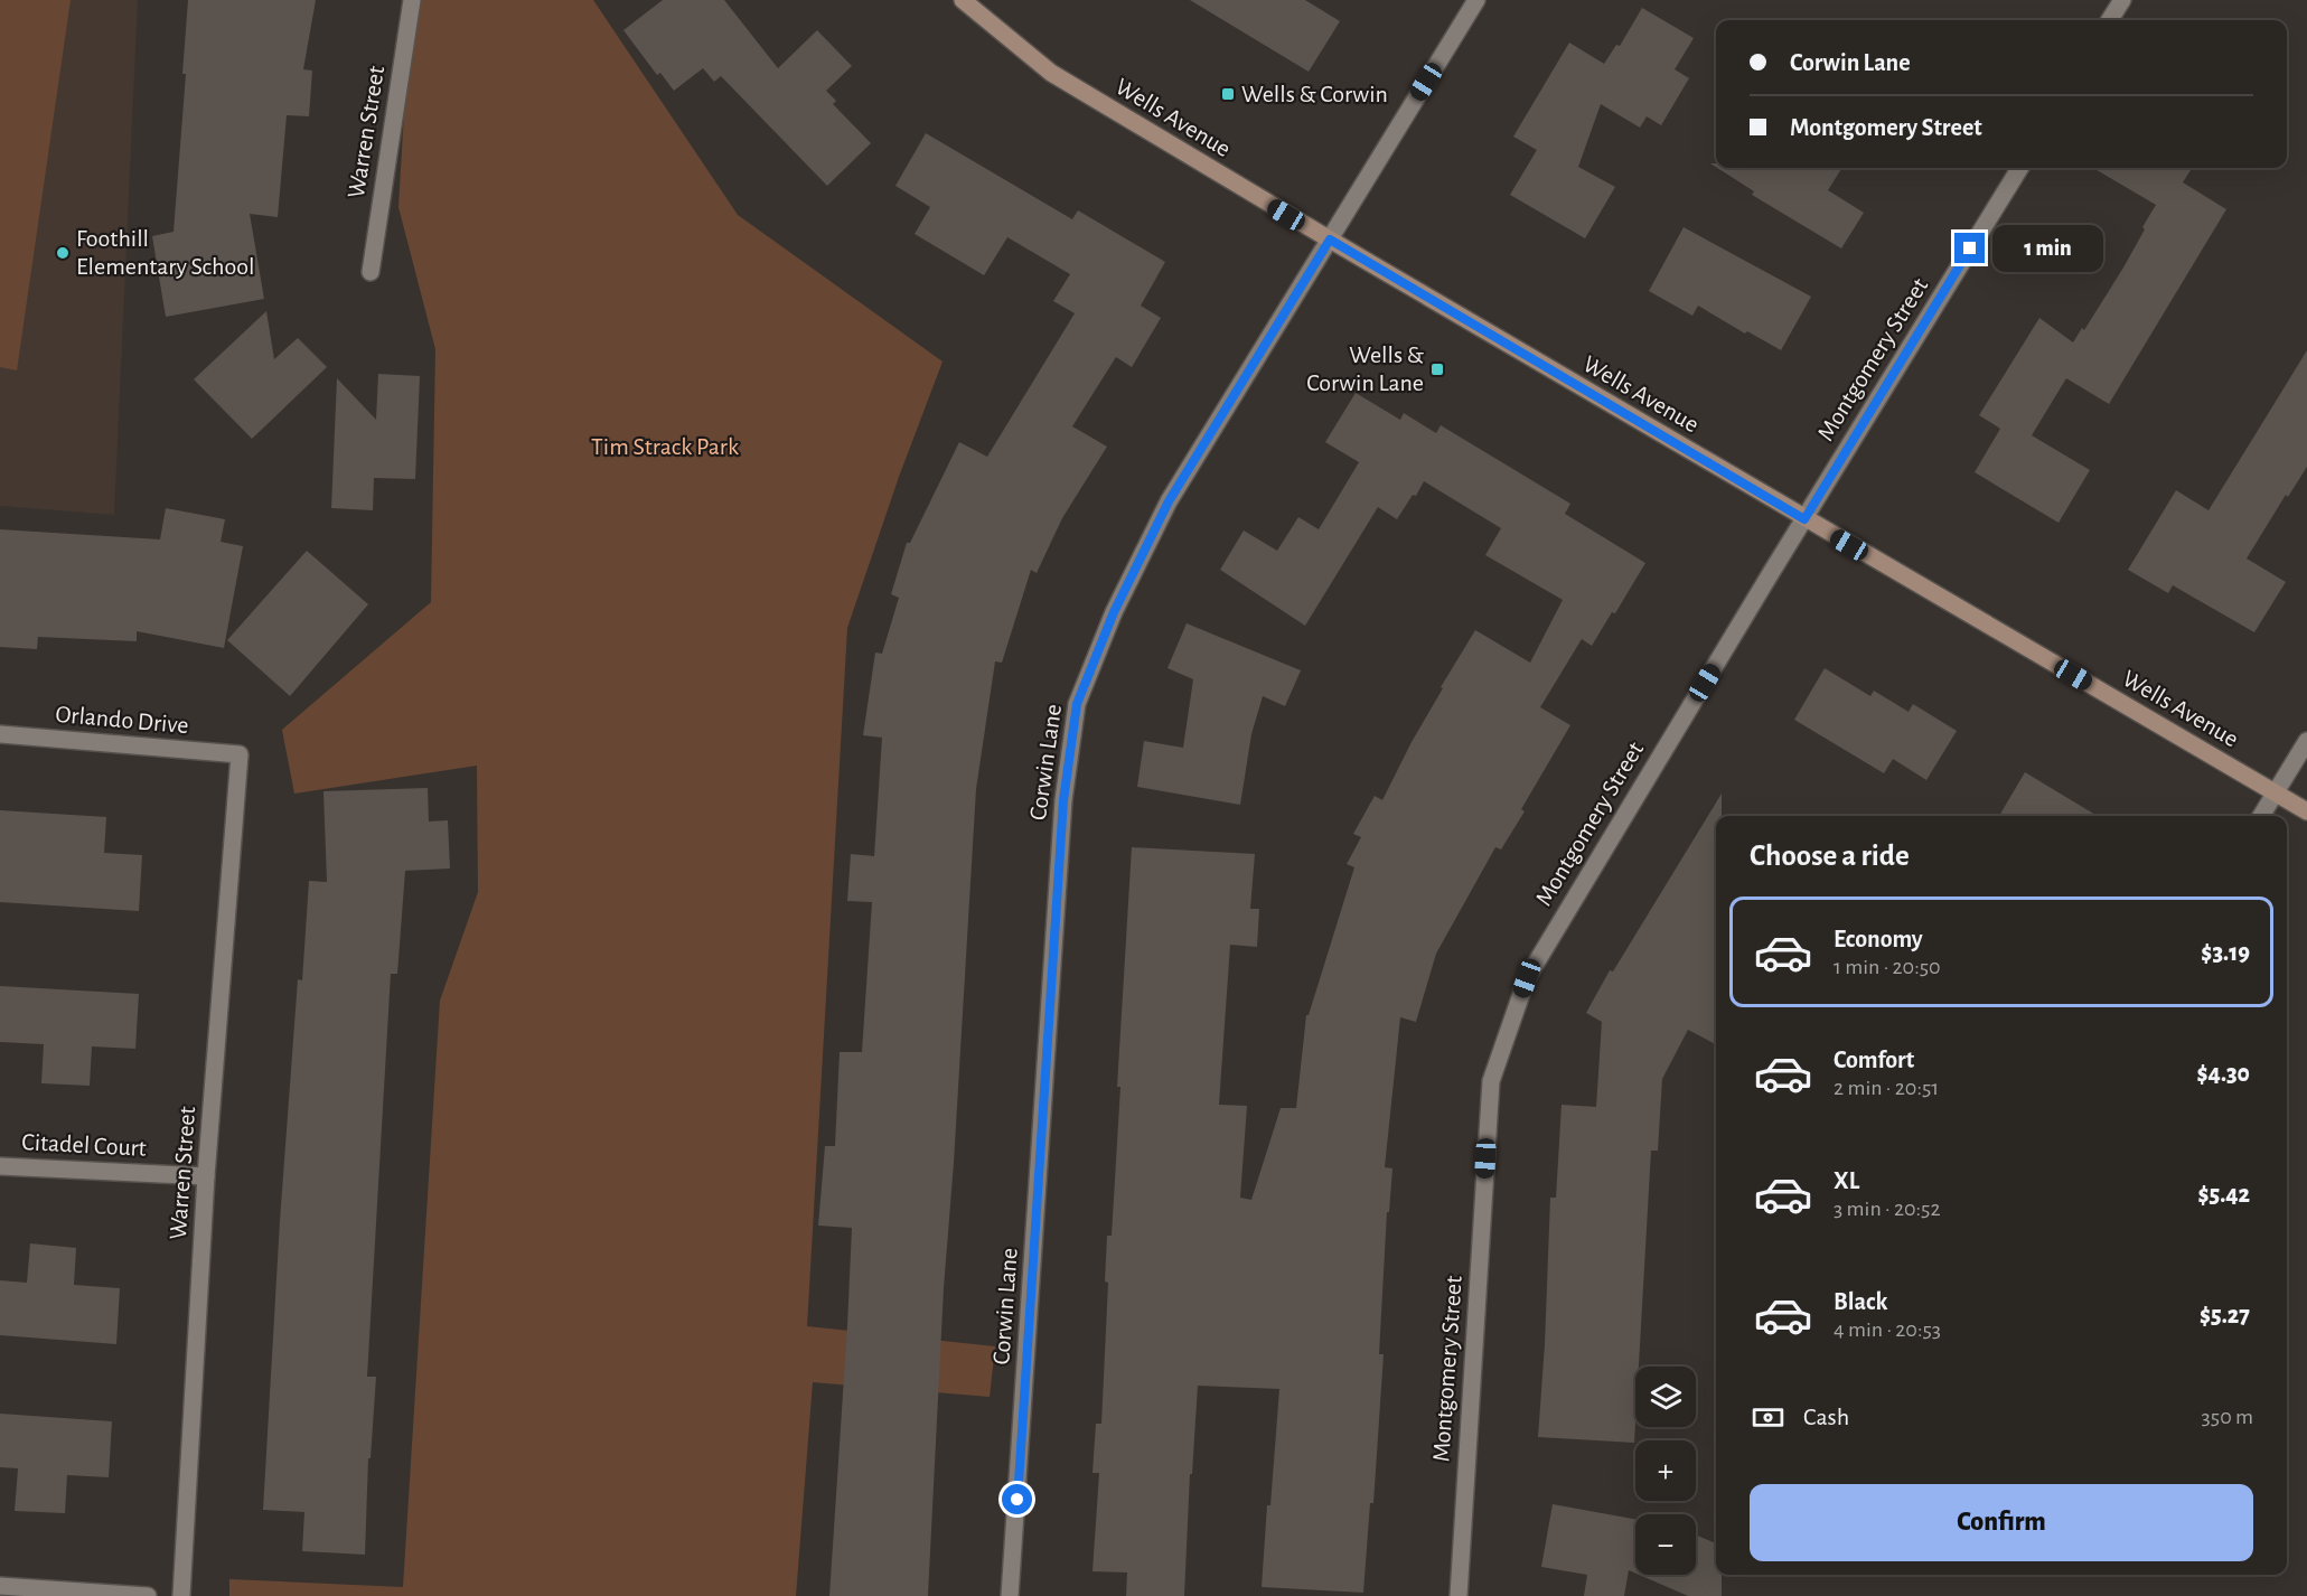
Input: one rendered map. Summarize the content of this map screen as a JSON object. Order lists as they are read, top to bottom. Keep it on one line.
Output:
{"streets":{"main road":["Wells Avenue"],"street":["Warren Street","Montgomery Street","Orlando Drive","Corwin Lane","Citadel Court"]},"crossings":[["Wells Avenue","Montgomery Street"],["Wells Avenue","Corwin Lane"],["Warren Street","Orlando Drive"],["Warren Street","Citadel Court"]],"parks":["Tim Strack Park"],"places":{"transit":["Wells & Corwin","Wells & Corwin Lane"],"other":["Foothill Elementary School"]},"page":{"banner":["Corwin Lane","Montgomery Street"],"bubble":"1 min","heading":"Choose a ride","list":[{"name":"Economy","note":"1 min · 20:50","value":"$3.19"},{"name":"Comfort","note":"2 min · 20:51","value":"$4.30"},{"name":"XL","note":"3 min · 20:52","value":"$5.42"},{"name":"Black","note":"4 min · 20:53","value":"$5.27"}],"map_buttons":["+","−"],"pay":["Cash","350 m"],"buttons":"Confirm"}}
